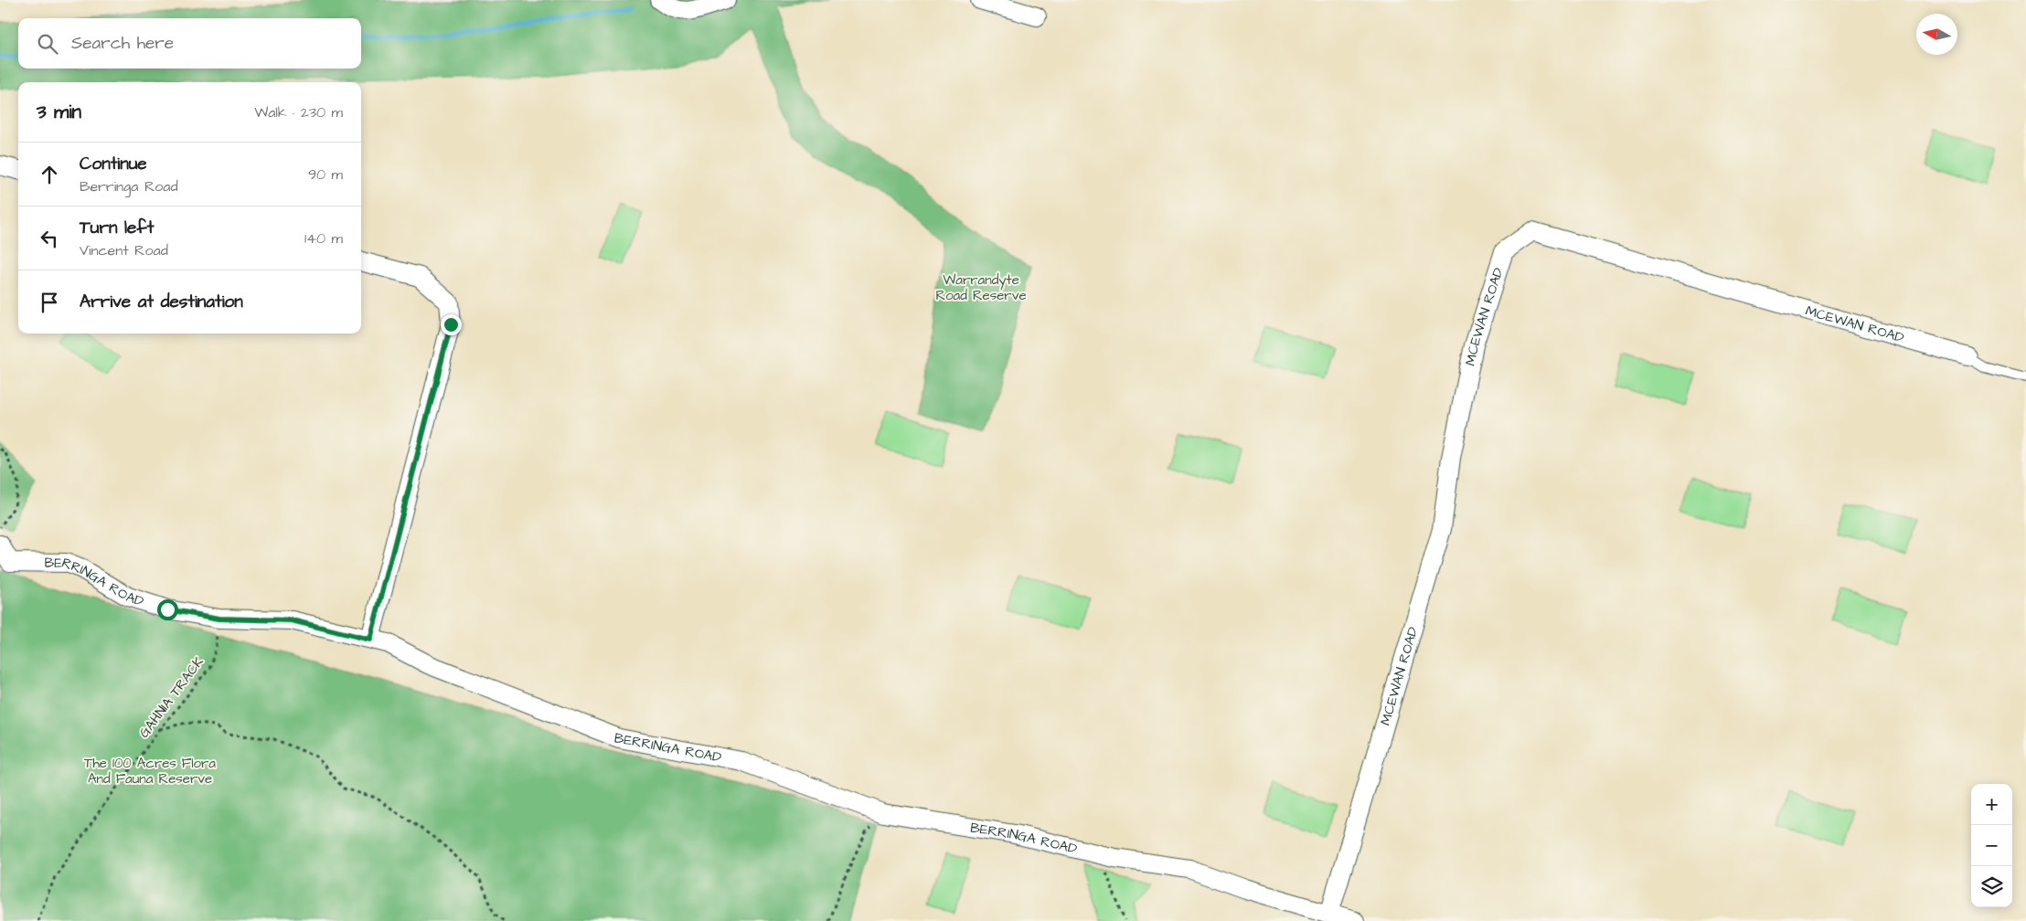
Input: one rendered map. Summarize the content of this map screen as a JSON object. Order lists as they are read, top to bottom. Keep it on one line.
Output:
{"streets":{"street":["MCEWAN ROAD","BERRINGA ROAD"],"path":["GAHNIA TRACK"]},"crossings":[["MCEWAN ROAD","BERRINGA ROAD"],["BERRINGA ROAD","GAHNIA TRACK"]],"parks":["Warrandyte Road Reserve","The 100 Acres Flora And Fauna Reserve"],"north":"left","page":{"search":"Search here","heading":["3 min","Walk · 230 m"],"list":[["Continue","Berringa Road","90 m"],["Turn left","Vincent Road","140 m"],"Arrive at destination"],"map_buttons":["+","−"]}}
